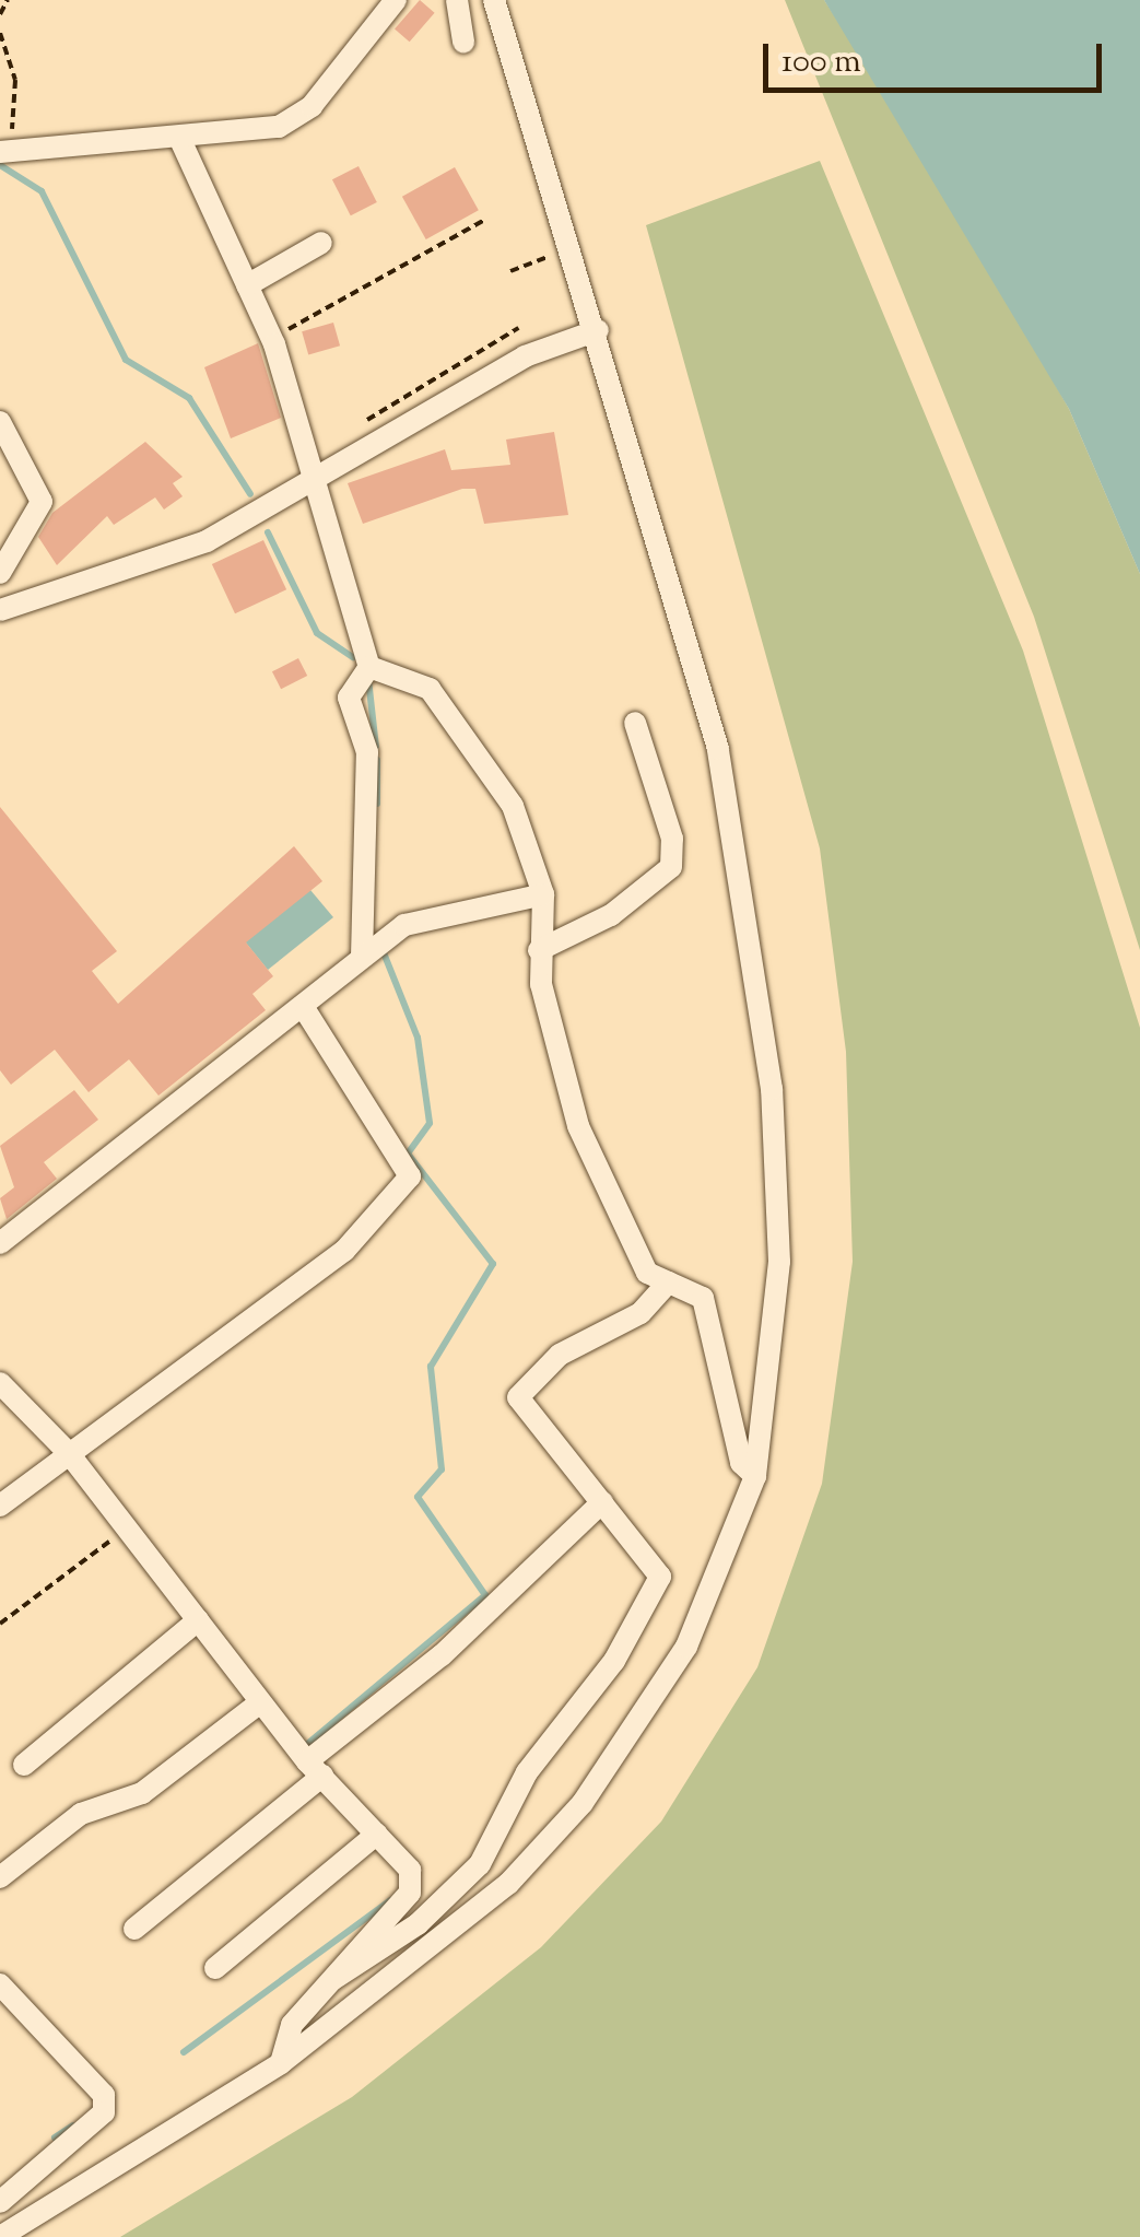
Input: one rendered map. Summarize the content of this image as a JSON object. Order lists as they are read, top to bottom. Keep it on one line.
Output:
{"scale_bar":"100 m"}
